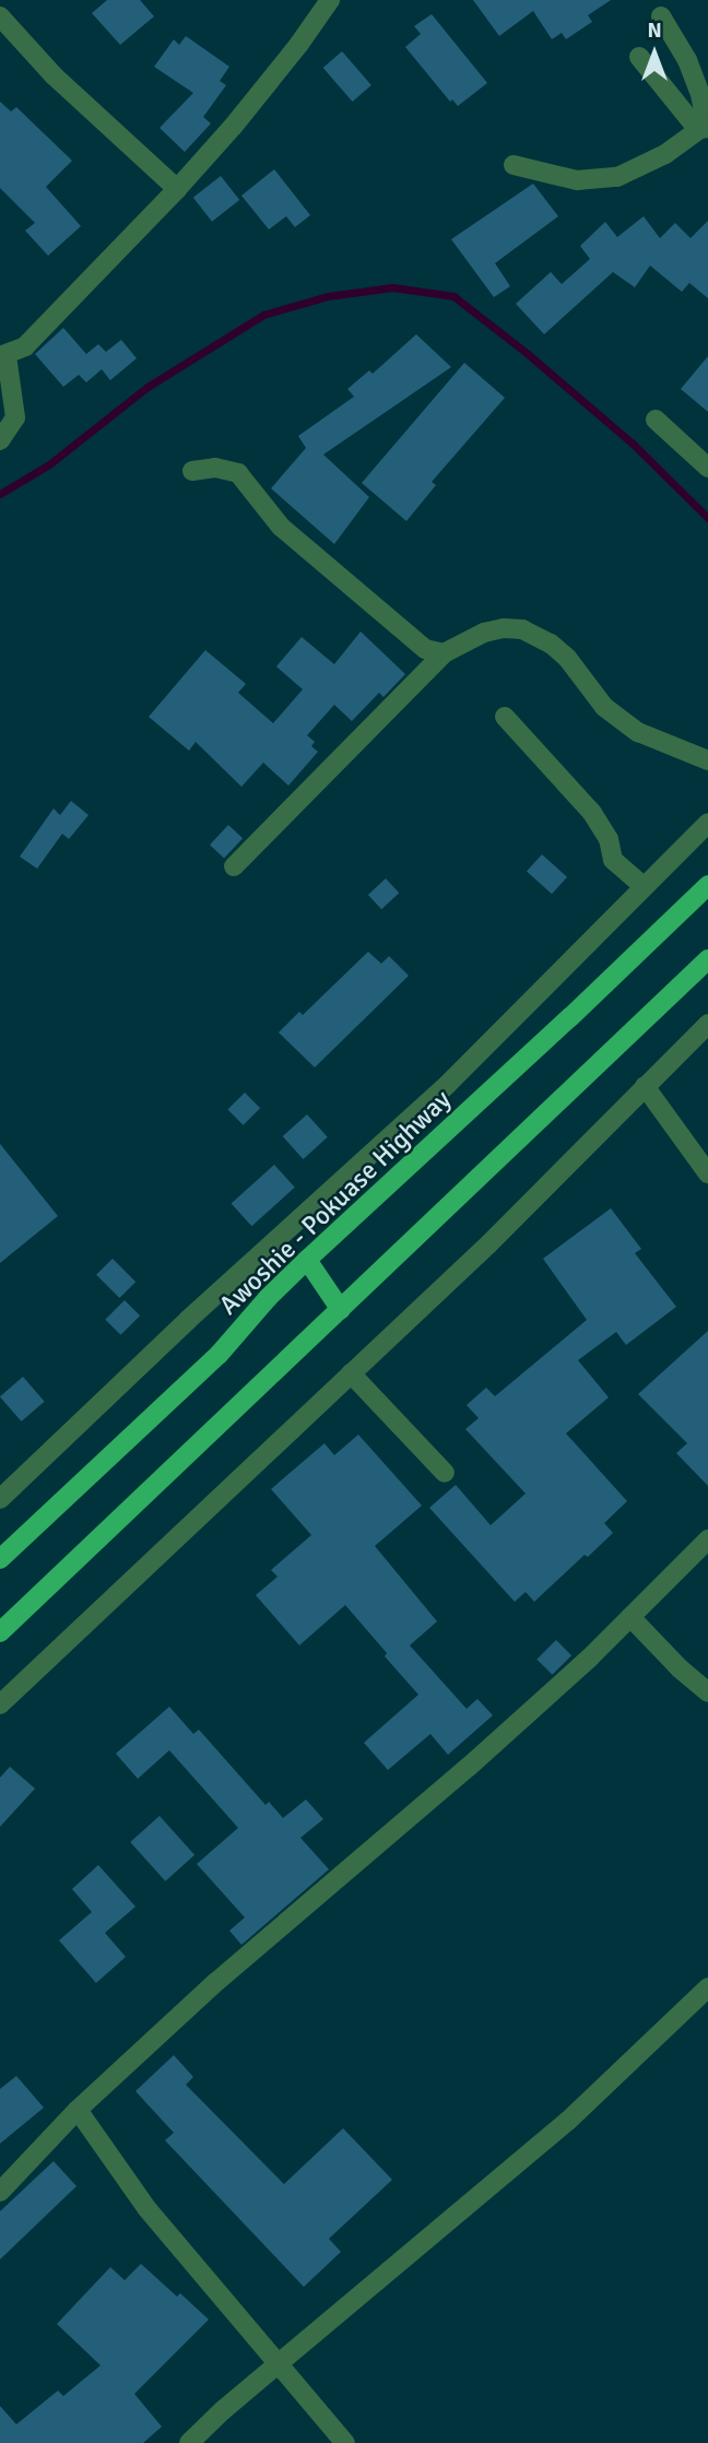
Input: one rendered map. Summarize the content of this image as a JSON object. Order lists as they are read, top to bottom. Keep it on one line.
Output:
{"streets":{"main road":["Awoshie - Pokuase Highway"]},"north":"top"}
